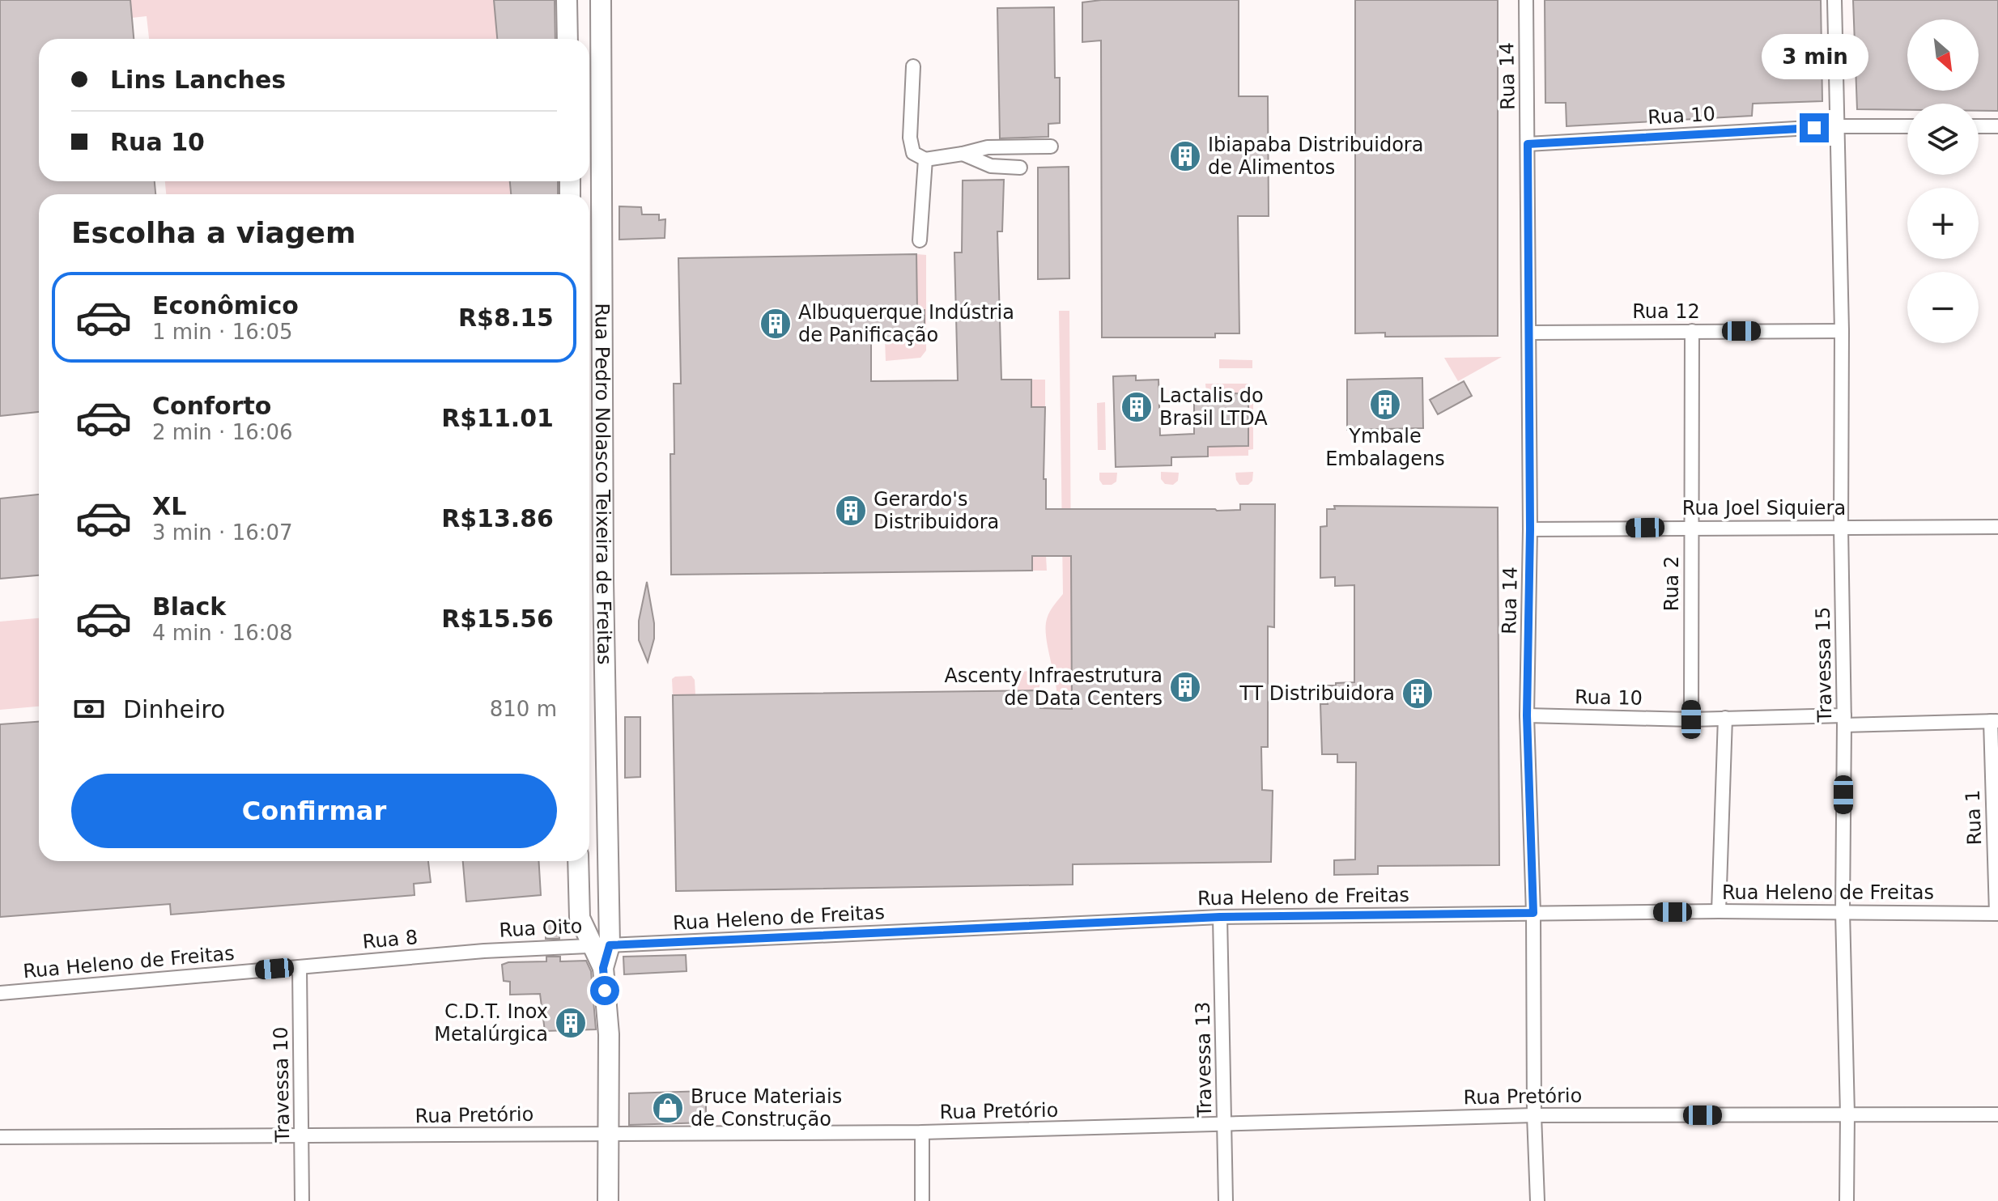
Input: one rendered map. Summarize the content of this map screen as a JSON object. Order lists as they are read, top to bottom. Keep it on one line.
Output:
{"streets":{"main road":["Rua Pedro Nolasco Teixeira de Freitas"],"street":["Rua 14","Rua 10","Rua 12","Rua Joel Siquiera","Rua 2","Travessa 15","Rua 1","Rua Heleno de Freitas","Rua Oito","Rua 8","Travessa 13","Travessa 10","Rua Pretório"]},"crossings":[["Rua 14","Rua 10"],["Rua 14","Rua 12"],["Rua 14","Rua Joel Siquiera"],["Rua 14","Rua Heleno de Freitas"],["Rua 14","Rua Pretório"],["Rua 10","Rua 2"],["Rua 10","Travessa 15"],["Rua 10","Rua 1"],["Rua 12","Rua 2"],["Rua 12","Travessa 15"],["Rua Pedro Nolasco Teixeira de Freitas","Rua Heleno de Freitas"],["Rua Pedro Nolasco Teixeira de Freitas","Rua Oito"],["Rua Pedro Nolasco Teixeira de Freitas","Rua Pretório"],["Rua Joel Siquiera","Rua 2"],["Rua Joel Siquiera","Travessa 15"],["Travessa 15","Rua Heleno de Freitas"],["Travessa 15","Rua Pretório"],["Rua 1","Rua Heleno de Freitas"],["Rua Heleno de Freitas","Rua Oito"],["Rua Heleno de Freitas","Rua 8"],["Rua Heleno de Freitas","Travessa 13"],["Rua Heleno de Freitas","Travessa 10"],["Rua Oito","Rua 8"],["Rua 8","Travessa 10"],["Travessa 13","Rua Pretório"],["Travessa 10","Rua Pretório"]],"places":{"building":["Ibiapaba Distribuidora de Alimentos","Albuquerque Indústria de Panificação","Ymbale Embalagens","Lactalis do Brasil LTDA","Gerardo's Distribuidora","Ascenty Infraestrutura de Data Centers","TT Distribuidora","C.D.T. Inox Metalúrgica"],"shop":["Bruce Materiais de Construção"]},"north":"bottom right","page":{"map_buttons":["+","−"],"bubble":"3 min","banner":["Lins Lanches","Rua 10"],"heading":"Escolha a viagem","list":[{"name":"Econômico","note":"1 min · 16:05","value":"R$8.15"},{"name":"Conforto","note":"2 min · 16:06","value":"R$11.01"},{"name":"XL","note":"3 min · 16:07","value":"R$13.86"},{"name":"Black","note":"4 min · 16:08","value":"R$15.56"}],"pay":["Dinheiro","810 m"],"buttons":"Confirmar"}}
